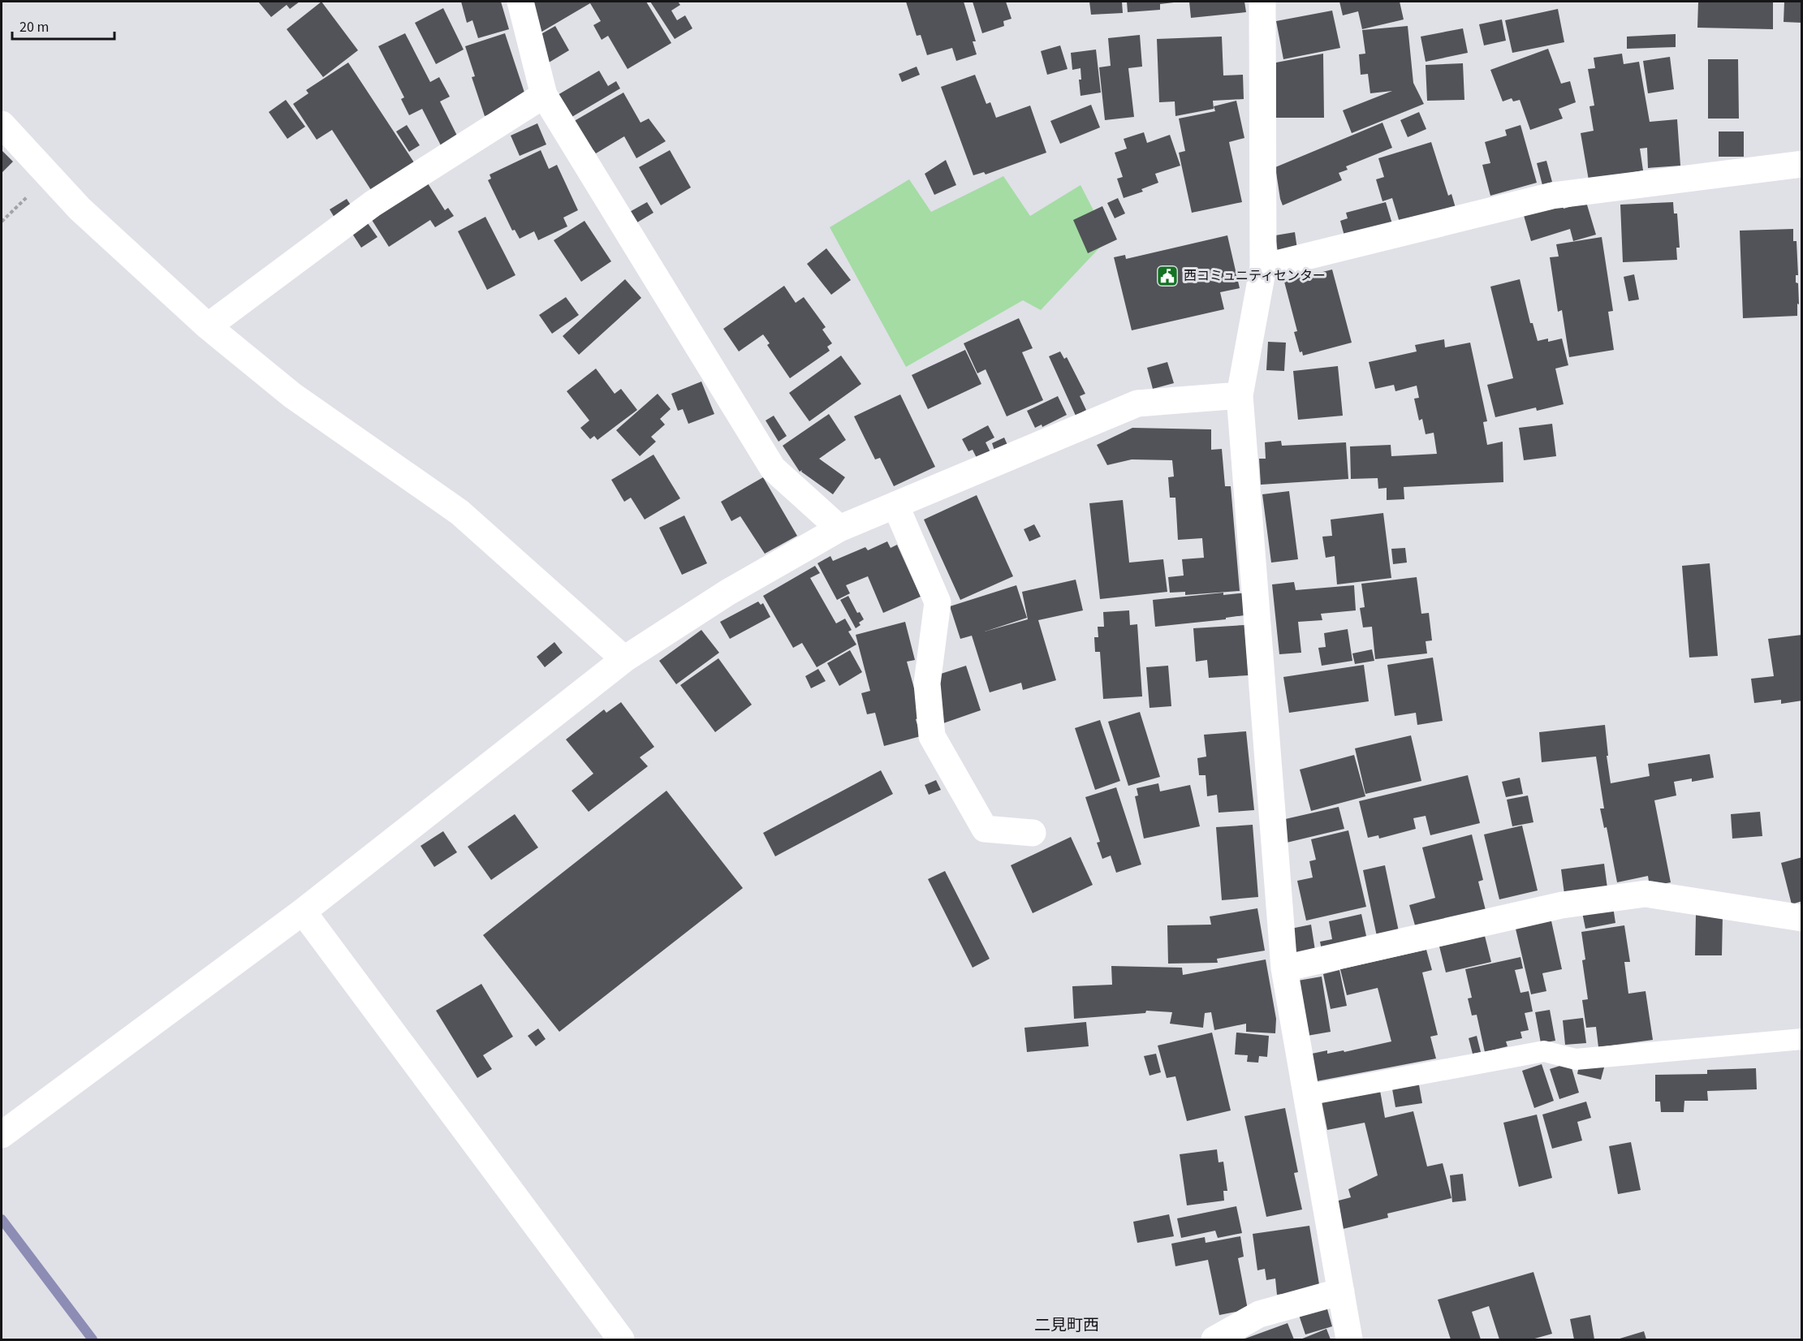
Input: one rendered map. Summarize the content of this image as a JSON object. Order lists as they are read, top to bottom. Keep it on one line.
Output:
{"districts":["二見町西"],"places":{"public building":["西コミュニティセンター"]},"scale_bar":"20 m"}
